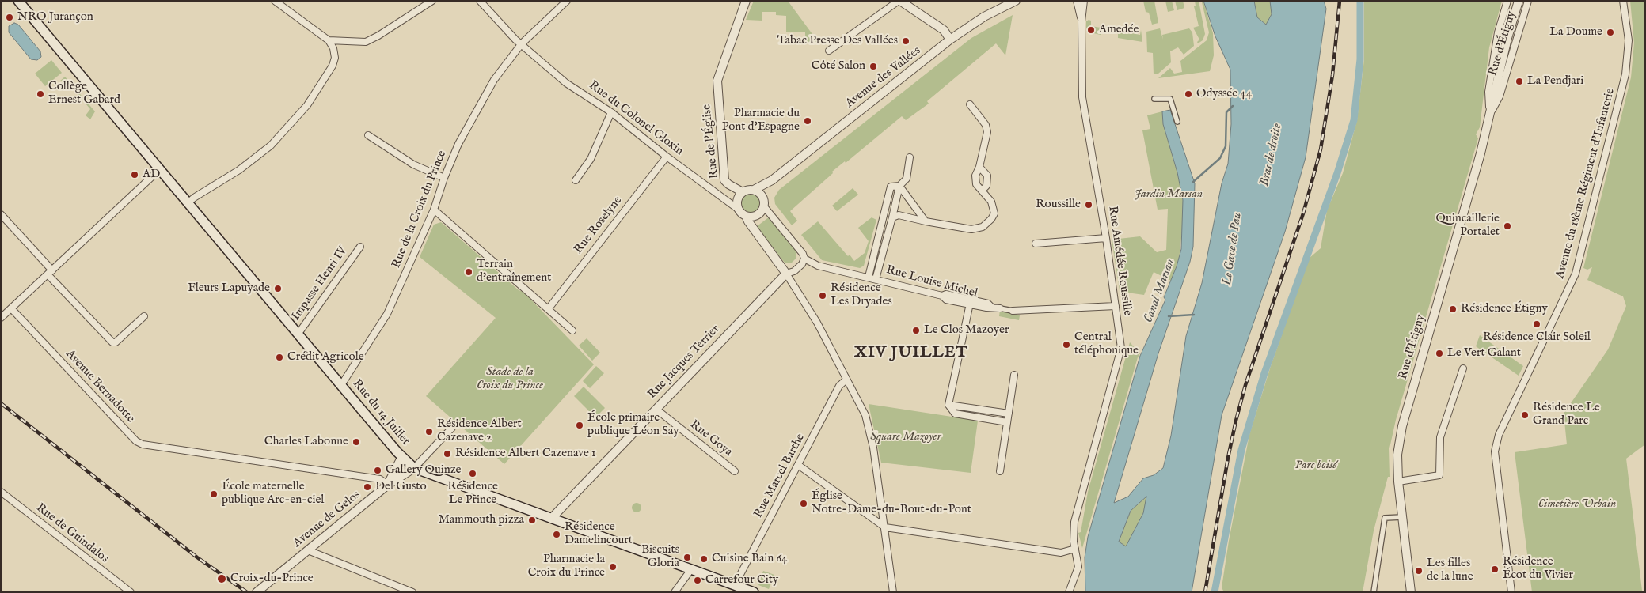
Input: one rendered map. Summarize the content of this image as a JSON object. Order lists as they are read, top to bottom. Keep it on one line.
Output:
{"streets":{"main road":["Rue du 14 Juillet"],"street":["Rue d'Étigny","Avenue des Vallées","Rue du Colonel Gloxin","Rue de l'Église","Avenue du 18ème Régiment d'Infanterie","Rue de la Croix du Prince","Rue Roselyne","Rue Amédée Roussille","Rue Louise Michel","Impasse Henri IV","Rue Jacques Terrier","Avenue Bernadotte","Rue Goya","Rue Marcel Barthe","Avenue de Gelos","Rue de Guindalos"]},"crossings":[["Avenue des Vallées","Rue du Colonel Gloxin"],["Avenue des Vallées","Rue de l'Église"],["Rue du Colonel Gloxin","Rue de l'Église"],["Rue du Colonel Gloxin","Rue de la Croix du Prince"],["Rue du Colonel Gloxin","Rue Roselyne"],["Rue de la Croix du Prince","Rue du 14 Juillet"],["Rue Amédée Roussille","Rue Louise Michel"],["Impasse Henri IV","Rue du 14 Juillet"],["Rue Jacques Terrier","Rue Goya"],["Avenue Bernadotte","Avenue de Gelos"],["Rue du 14 Juillet","Avenue de Gelos"]],"districts":["XIV JUILLET"],"water":["Bras de droite","Le Gave de Pau","Canal Marsan"],"parks":["Jardin Marsan","Stade de la Croix du Prince","Square Mazoyer","Parc boisé","Cimetière Urbain"],"places":["NRO Jurançon","Amedée","La Doume","Tabac Presse Des Vallées","Côté Salon","La Pendjari","Collège Ernest Gabard","Odyssée 44","Pharmacie du Pont d'Espagne","AD","Roussille","Quincaillerie Portalet","Terrain d'entraînement","Fleurs Lapuyade","Résidence Les Dryades","Résidence Étigny","Résidence Clair Soleil","Le Clos Mazoyer","Central téléphonique","Le Vert Galant","Crédit Agricole","Résidence Le Grand Parc","École primaire publique Léon Say","Résidence Albert Cazenave 2","Charles Labonne","Résidence Albert Cazenave 1","Gallery Quinze","Résidence Le Prince","Del Gusto","École maternelle publique Arc-en-ciel","Église Notre-Dame-du-Bout-du-Pont","Mammouth pizza","Résidence Damelincourt","Biscuits Gloria","Cuisine Bain 64","Pharmacie la Croix du Prince","Résidence Écot du Vivier","Les filles de la lune","Croix-du-Prince","Carrefour City"]}
